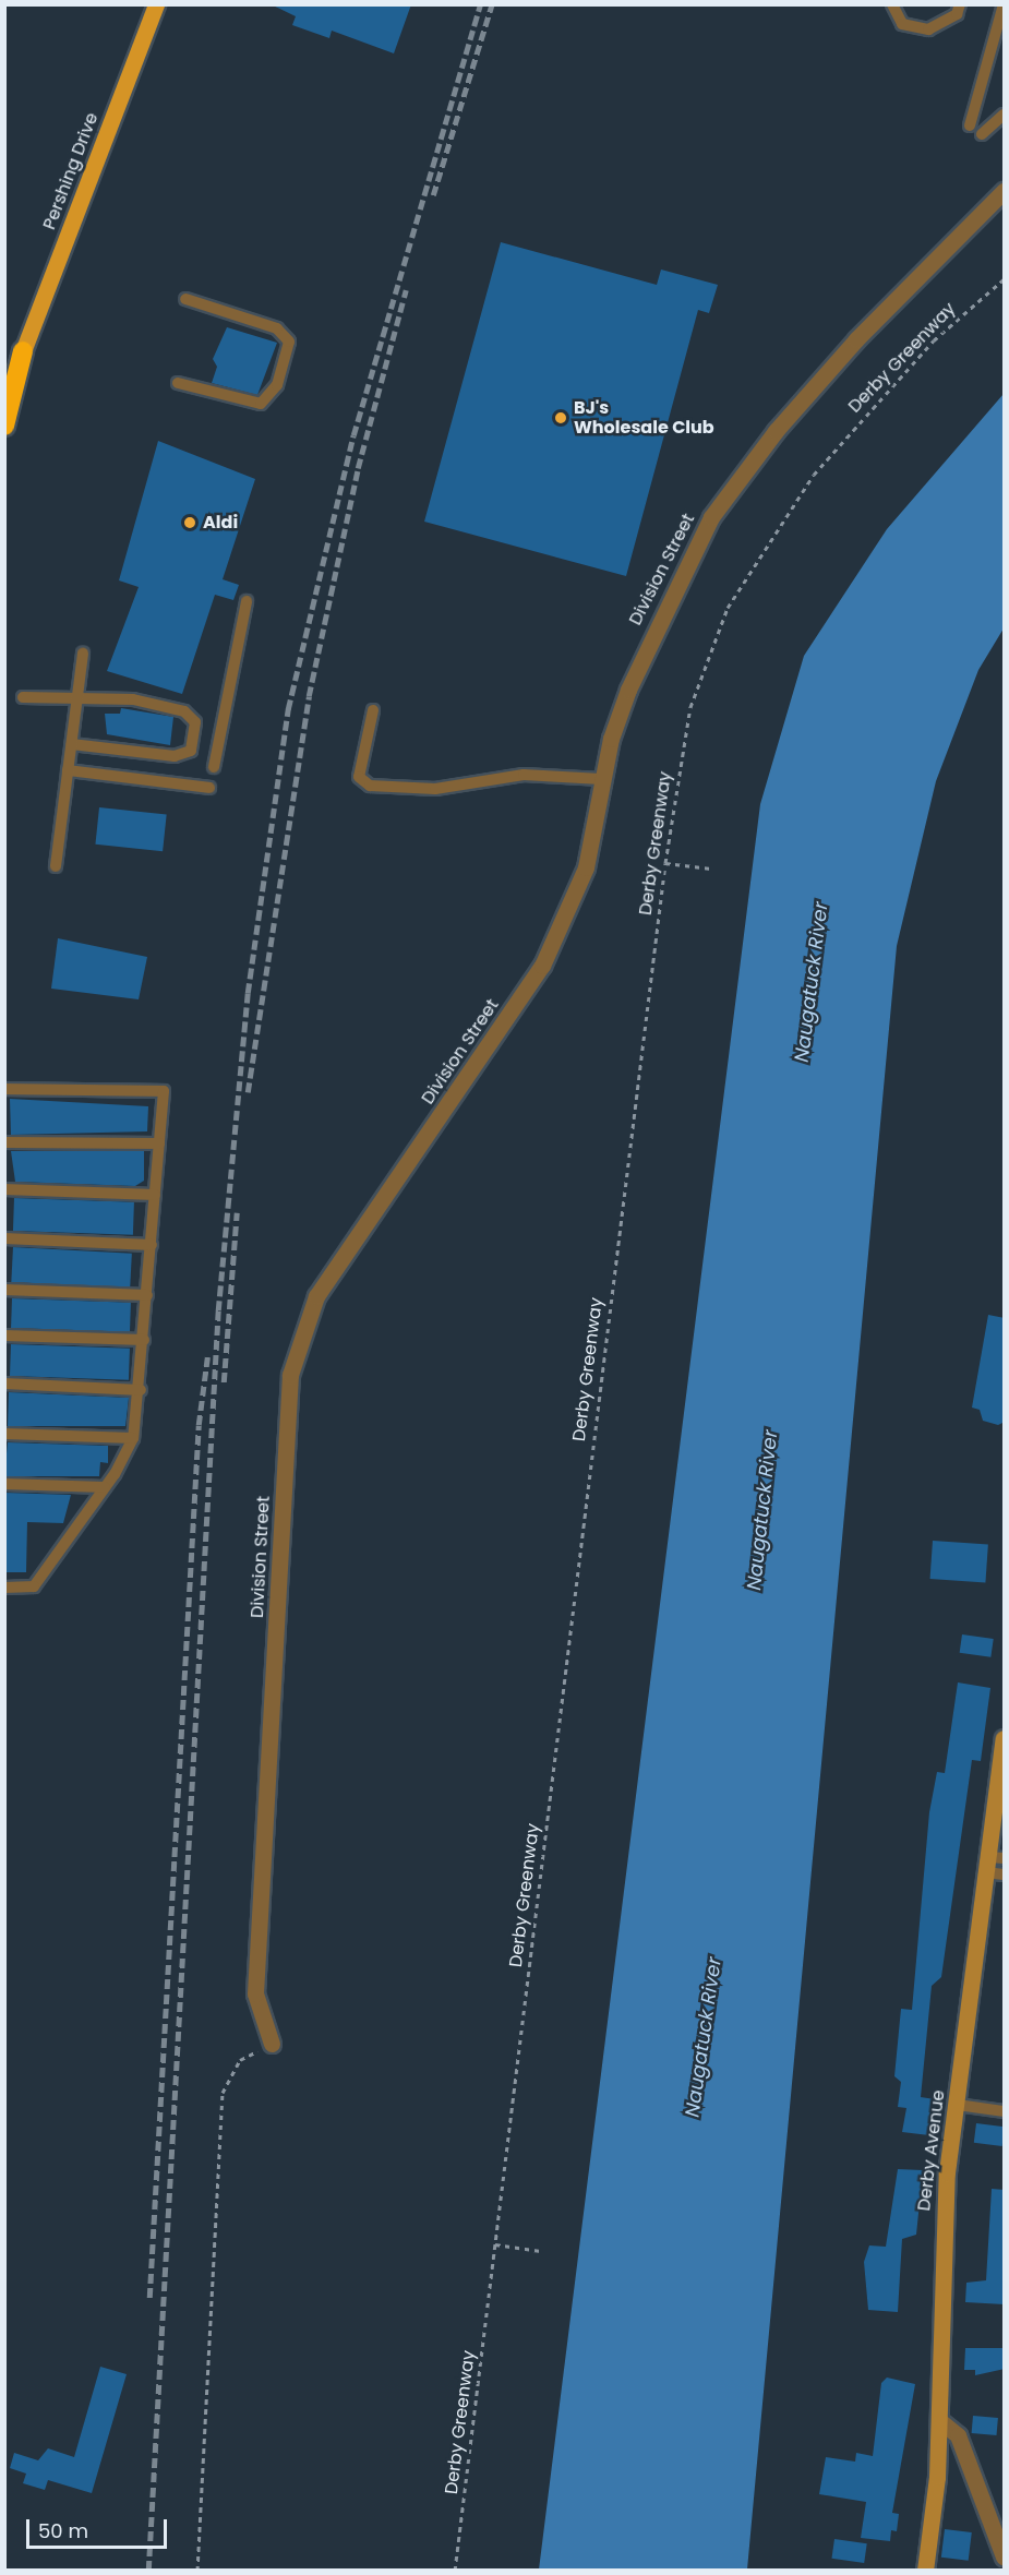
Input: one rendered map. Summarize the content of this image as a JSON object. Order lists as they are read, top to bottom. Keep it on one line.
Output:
{"streets":{"main road":["Pershing Drive","Derby Avenue"],"street":["Division Street"],"path":["Derby Greenway"]},"water":["Naugatuck River"],"places":["BJ's Wholesale Club","Aldi"],"scale_bar":"50 m"}
